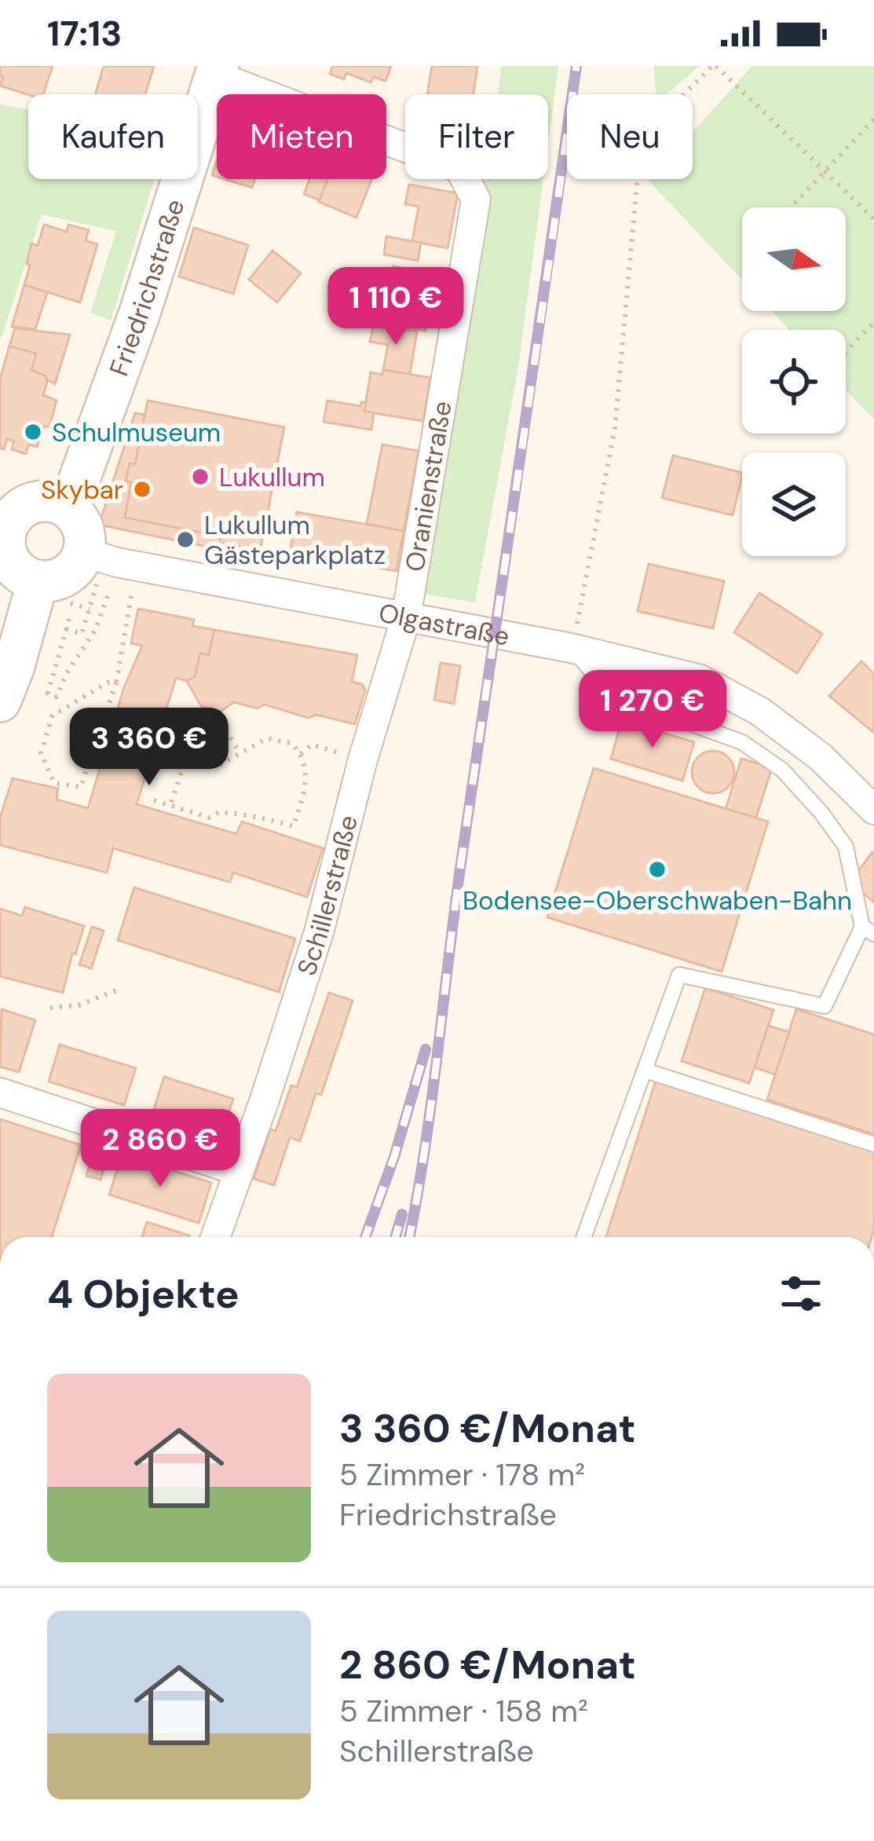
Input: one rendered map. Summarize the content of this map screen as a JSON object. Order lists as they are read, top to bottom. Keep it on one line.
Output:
{"streets":{"main road":["Friedrichstraße"],"street":["Oranienstraße","Olgastraße","Schillerstraße"]},"crossings":[["Friedrichstraße","Oranienstraße"],["Friedrichstraße","Olgastraße"],["Oranienstraße","Olgastraße"],["Oranienstraße","Schillerstraße"],["Olgastraße","Schillerstraße"]],"places":["Schulmuseum","Lukullum","Skybar","Lukullum Gästeparkplatz","Bodensee-Oberschwaben-Bahn"],"north":"right","page":{"status":"17:13","chip":["Kaufen","Mieten","Filter","Neu"],"price":["1 110 €","1 270 €","3 360 €","2 860 €"],"heading":"4 Objekte","list":[{"name":"3 360 €/Monat","note":"5 Zimmer · 178 m² · Friedrichstraße"},{"name":"2 860 €/Monat","note":"5 Zimmer · 158 m² · Schillerstraße"}]}}
